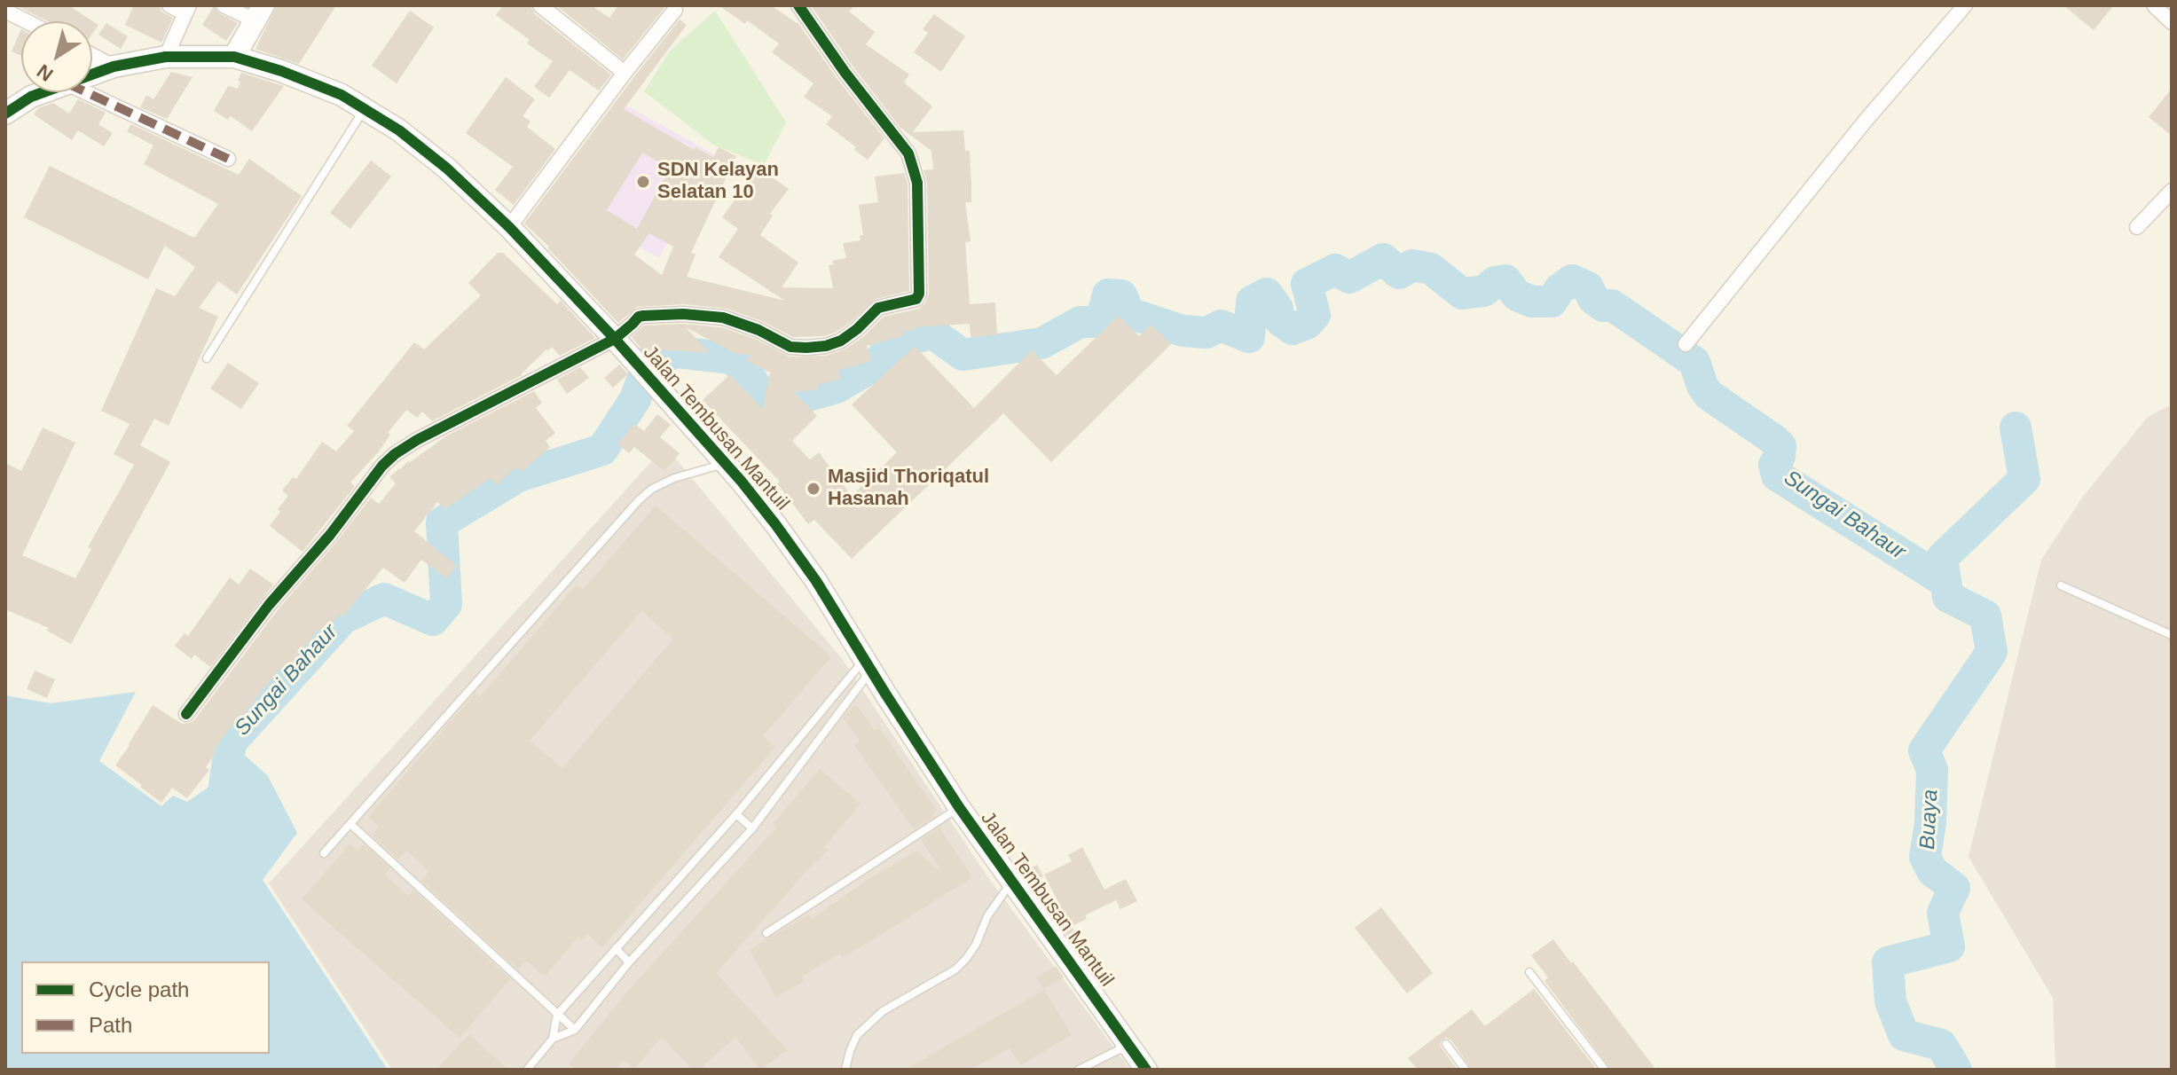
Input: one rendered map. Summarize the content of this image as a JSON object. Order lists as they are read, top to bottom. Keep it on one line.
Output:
{"streets":{"street":["Jalan Tembusan Mantuil"]},"water":["Sungai Bahaur","Buaya"],"places":["SDN Kelayan Selatan 10","Masjid Thoriqatul Hasanah"],"legend":["Cycle path","Path"],"north":"bottom left"}
